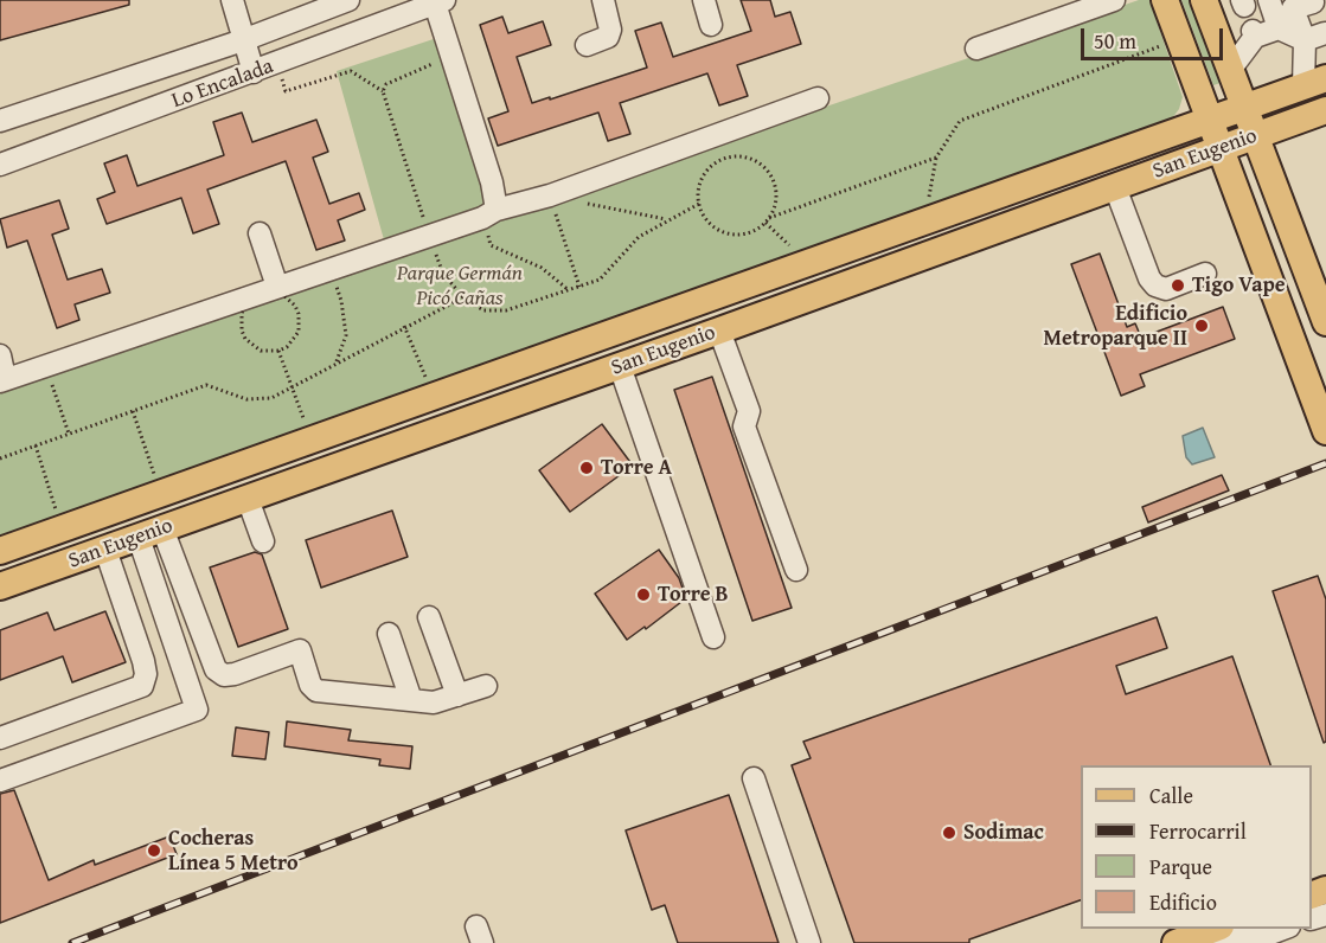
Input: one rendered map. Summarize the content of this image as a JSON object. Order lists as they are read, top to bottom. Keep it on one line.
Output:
{"streets":{"main road":["San Eugenio"],"street":["Lo Encalada"]},"parks":["Parque Germán Picó Cañas"],"places":["Tigo Vape","Edificio Metroparque II","Torre A","Torre B","Sodimac","Cocheras Línea 5 Metro"],"legend":["Calle","Ferrocarril","Parque","Edificio"],"scale_bar":"50 m"}
